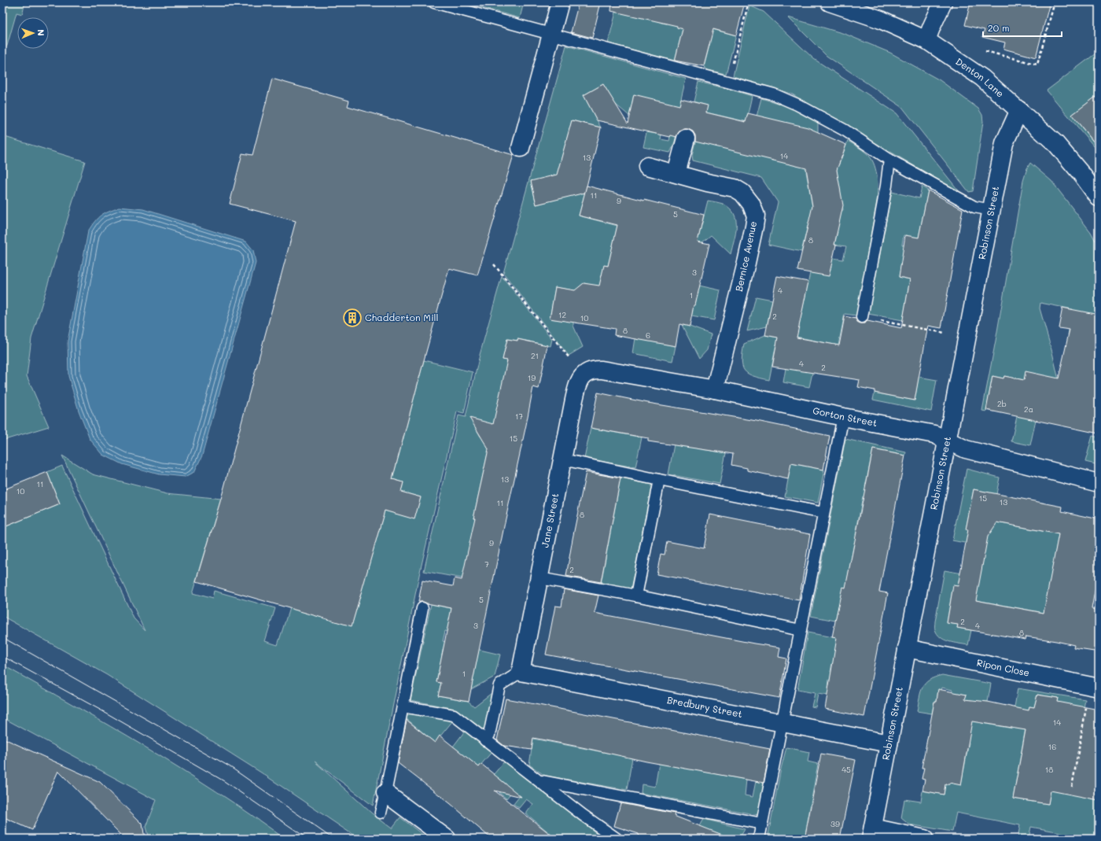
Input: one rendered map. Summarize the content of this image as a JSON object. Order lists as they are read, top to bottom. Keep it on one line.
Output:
{"streets":{"street":["Denton Lane","Robinson Street","Bernice Avenue","Gorton Street","Jane Street","Ripon Close","Bredbury Street"]},"crossings":[["Denton Lane","Robinson Street"],["Robinson Street","Gorton Street"],["Robinson Street","Ripon Close"],["Robinson Street","Bredbury Street"],["Bernice Avenue","Gorton Street"],["Gorton Street","Jane Street"],["Jane Street","Bredbury Street"]],"places":{"building":["Chadderton Mill"]},"house_numbers":["14","13","11","9","5","8","3","4","1","12","2","10","8","6","21","4","2","19","2b","2a","17","15","13","11","10","15","13","11","8","9","7","2","5","2","3","4","8","1","14","16","45","18","39"],"scale_bar":"20 m","north":"right"}
